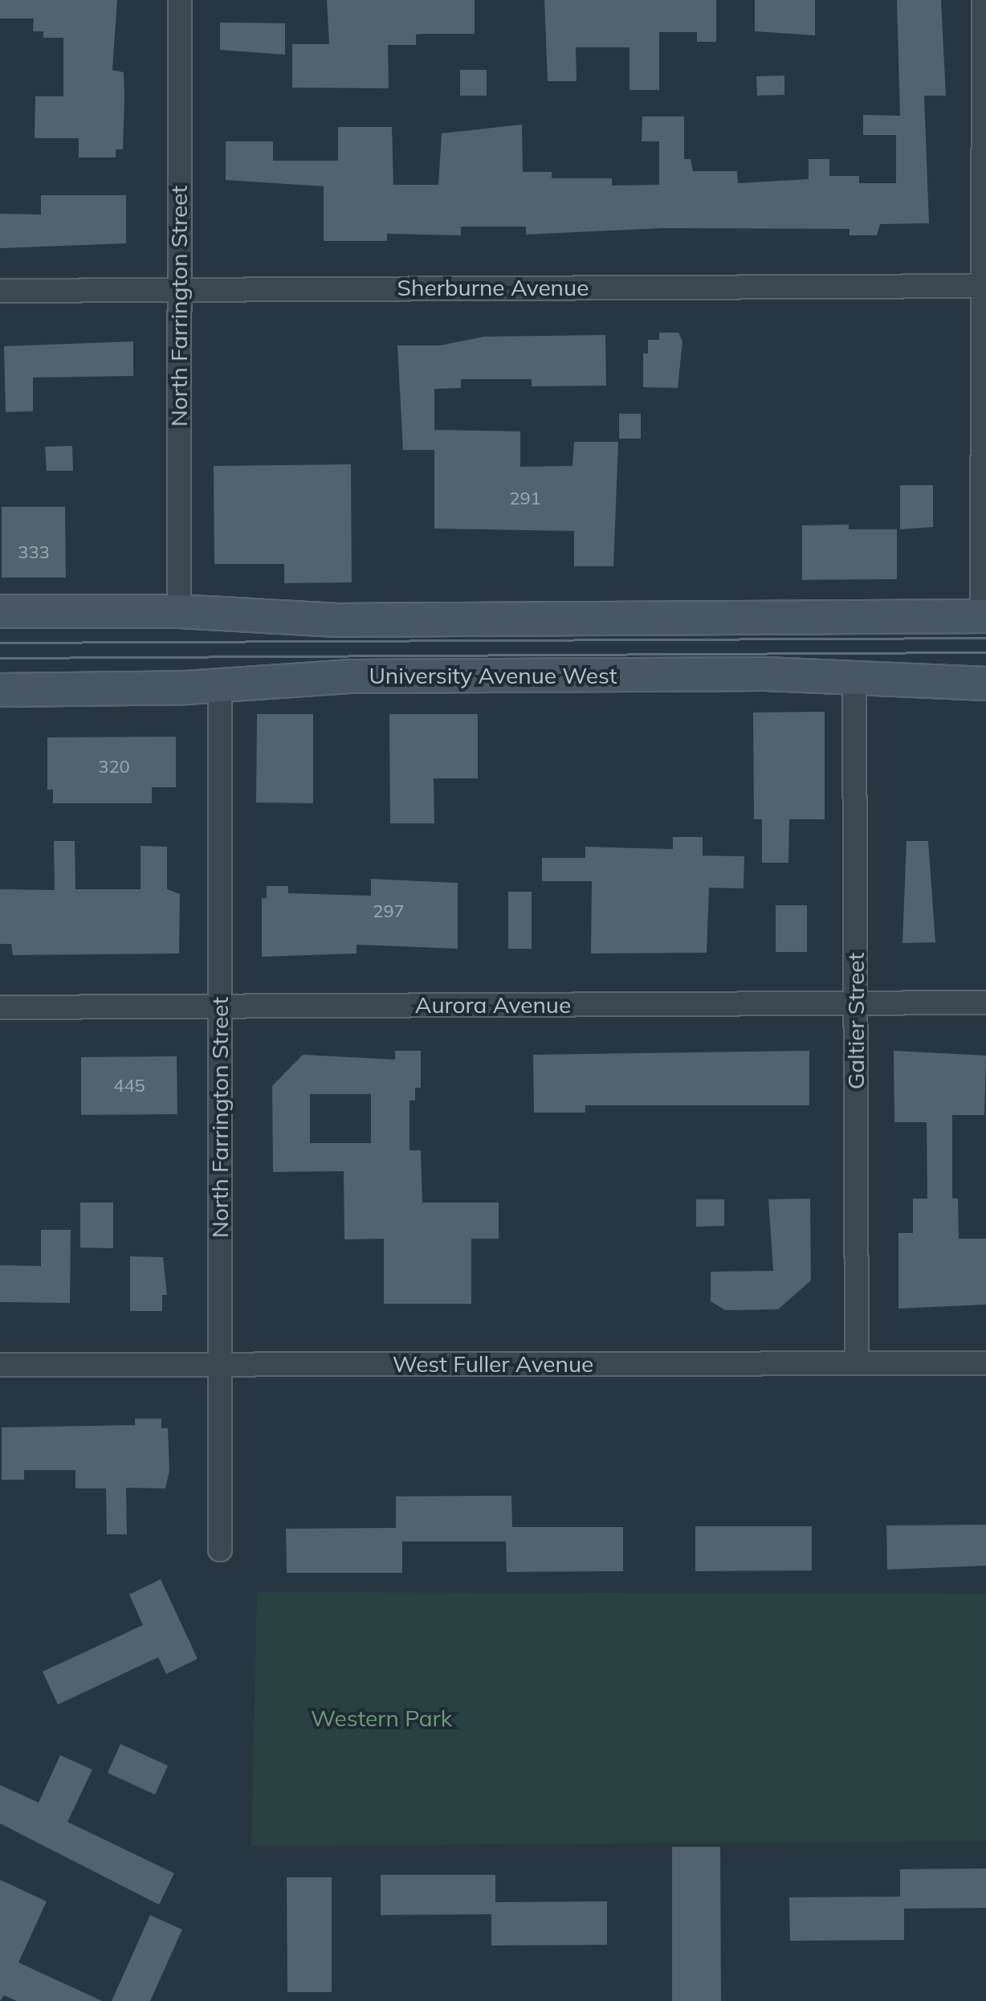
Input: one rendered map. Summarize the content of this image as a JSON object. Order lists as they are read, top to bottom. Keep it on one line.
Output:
{"streets":{"main road":["University Avenue West"],"street":["Sherburne Avenue","North Farrington Street","Aurora Avenue","Galtier Street","West Fuller Avenue"]},"crossings":[["Sherburne Avenue","North Farrington Street"],["North Farrington Street","University Avenue West"],["North Farrington Street","Aurora Avenue"],["North Farrington Street","West Fuller Avenue"],["University Avenue West","Galtier Street"],["Aurora Avenue","Galtier Street"],["Galtier Street","West Fuller Avenue"]],"parks":["Western Park"],"house_numbers":["291","333","320","297","445"]}
